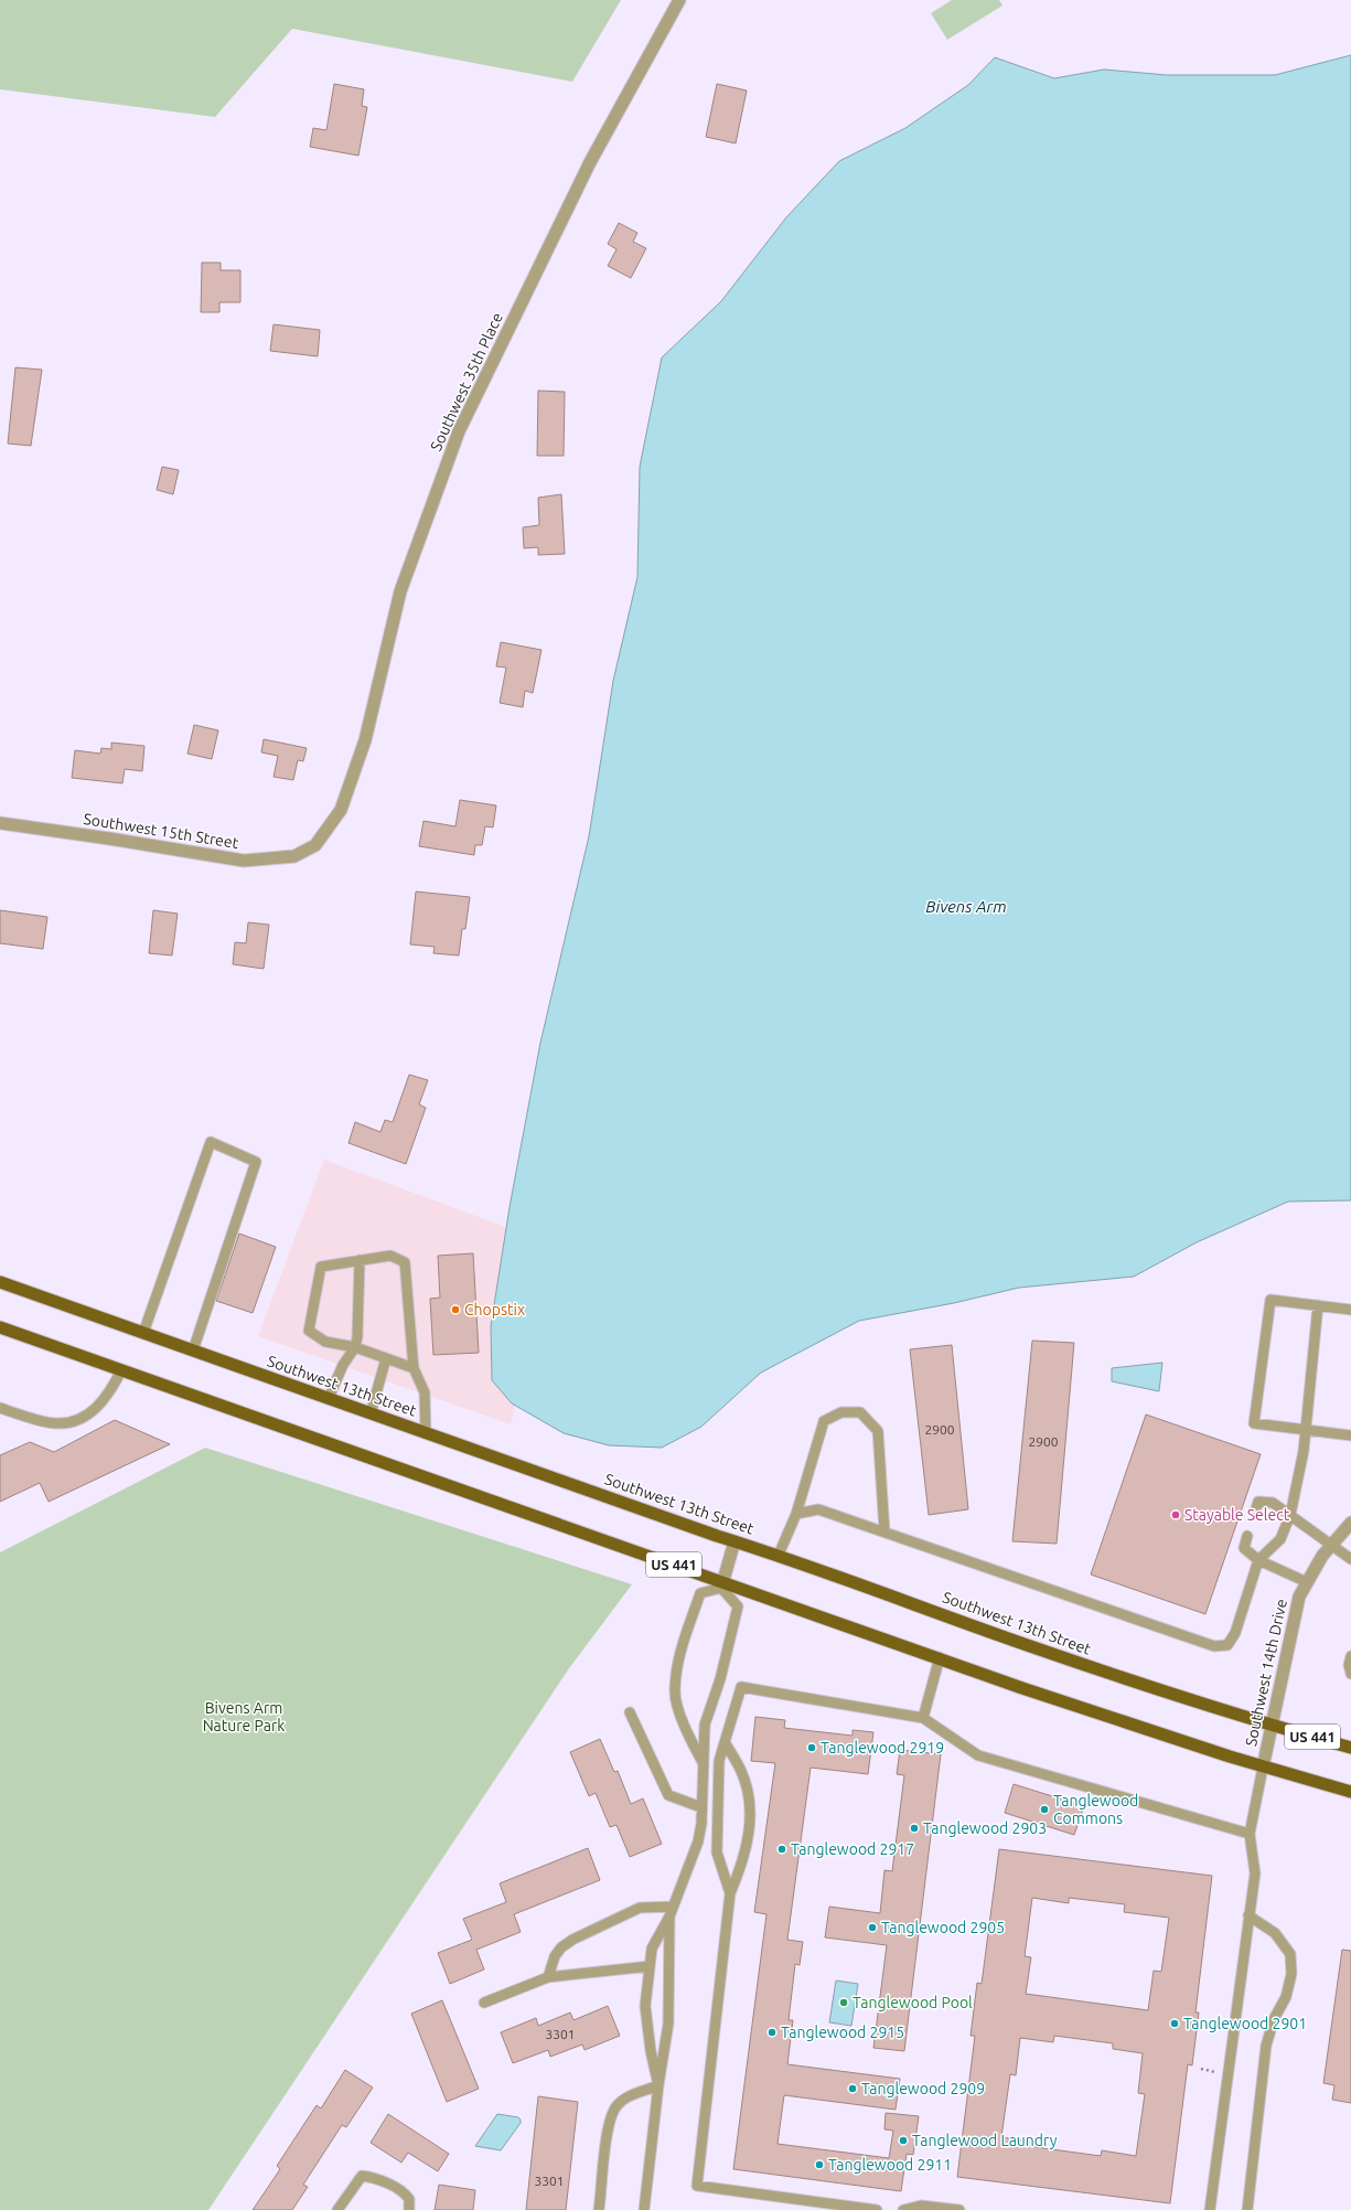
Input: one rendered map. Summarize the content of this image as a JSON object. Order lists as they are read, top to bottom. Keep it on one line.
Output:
{"streets":{"main road":["Southwest 13th Street","US 441"],"street":["Southwest 35th Place","Southwest 15th Street","Southwest 14th Drive"]},"crossings":[["Southwest 35th Place","Southwest 15th Street"],["Southwest 13th Street","Southwest 14th Drive"],["US 441","Southwest 14th Drive"]],"water":["Bivens Arm"],"parks":["Bivens Arm Nature Park"],"places":["Chopstix","Stayable Select","Tanglewood 2919","Tanglewood Commons","Tanglewood 2903","Tanglewood 2917","Tanglewood 2905","Tanglewood Pool","Tanglewood 2901","Tanglewood 2915","Tanglewood 2909","Tanglewood Laundry","Tanglewood 2911"],"house_numbers":["2900","2900","3301","3301"]}
